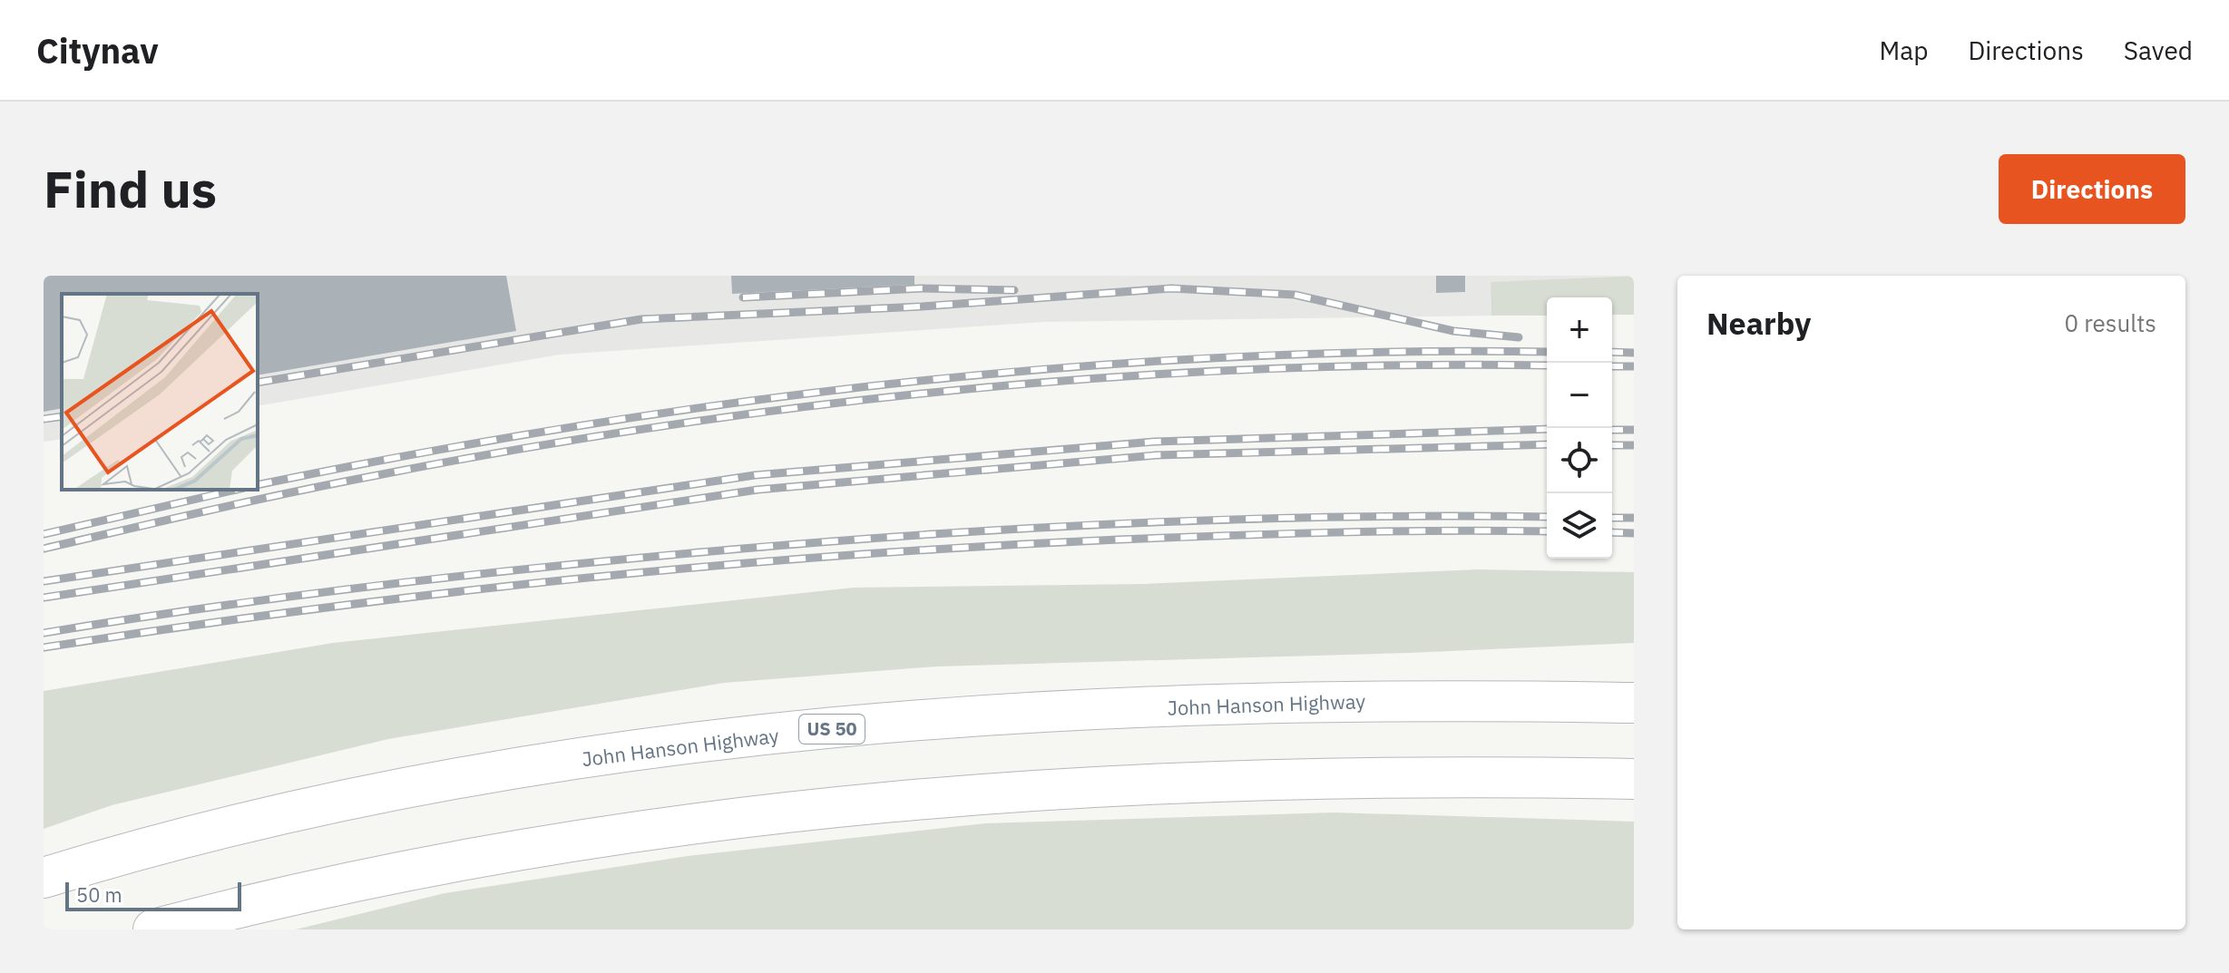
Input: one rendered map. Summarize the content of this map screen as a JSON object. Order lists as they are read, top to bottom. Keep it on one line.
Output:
{"streets":{"highway":["John Hanson Highway","US 50"]},"scale_bar":"50 m","page":{"header":"Citynav","nav":["Map","Directions","Saved"],"buttons":"Directions","title":"Find us","heading":["Nearby","0 results"],"map_buttons":["+","−"],"scale":"50 m"}}
